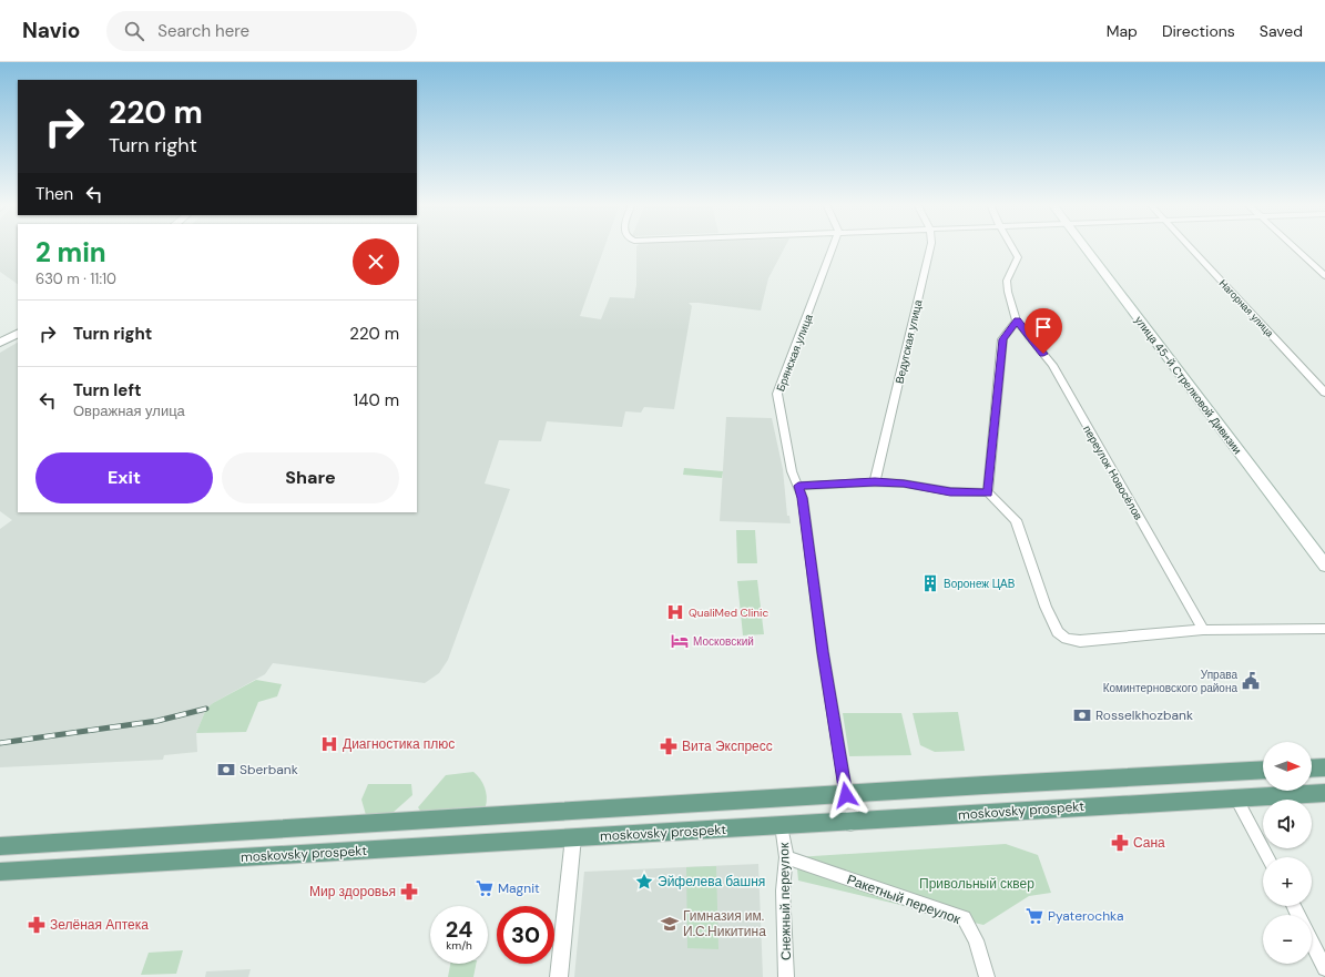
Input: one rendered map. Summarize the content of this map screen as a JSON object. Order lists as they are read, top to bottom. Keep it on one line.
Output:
{"streets":{"main road":["Брянская улица","улица 45-й Стрелковой Дивизии","moskovsky prospekt"],"street":["Нагорная улица","Ведугская улица","переулок Новосёлов","Ракетный переулок","Снежный переулок"]},"crossings":[["Брянская улица","moskovsky prospekt"],["moskovsky prospekt","Снежный переулок"],["Ракетный переулок","Снежный переулок"]],"parks":["Привольный сквер"],"places":{"building":["Воронеж ЦАВ"],"hospital":["QualiMed Clinic","Диагностика плюс"],"hotel":["Московский"],"public building":["Управа Коминтерновского района"],"bank":["Rosselkhozbank","Sberbank"],"pharmacy":["Вита Экспресс","Сана","Мир здоровья","Зелёная Аптека"],"place":["Эйфелева башня"],"supermarket":["Magnit","Pyaterochka"],"school or university":["Гимназия им. И.С.Никитина"]},"north":"right","page":{"header":"Navio","search":"Search here","nav":["Map","Directions","Saved"],"turn":["220 m","Turn right"],"then":"Then","heading":["2 min","630 m · 11:10"],"list":[{"name":"Turn right","value":"220 m"},{"name":"Turn left","note":"Овражная улица","value":"140 m"}],"buttons":["Exit","Share"],"map_buttons":["+","−"],"speed":"24 km/h","limit":"30"}}
